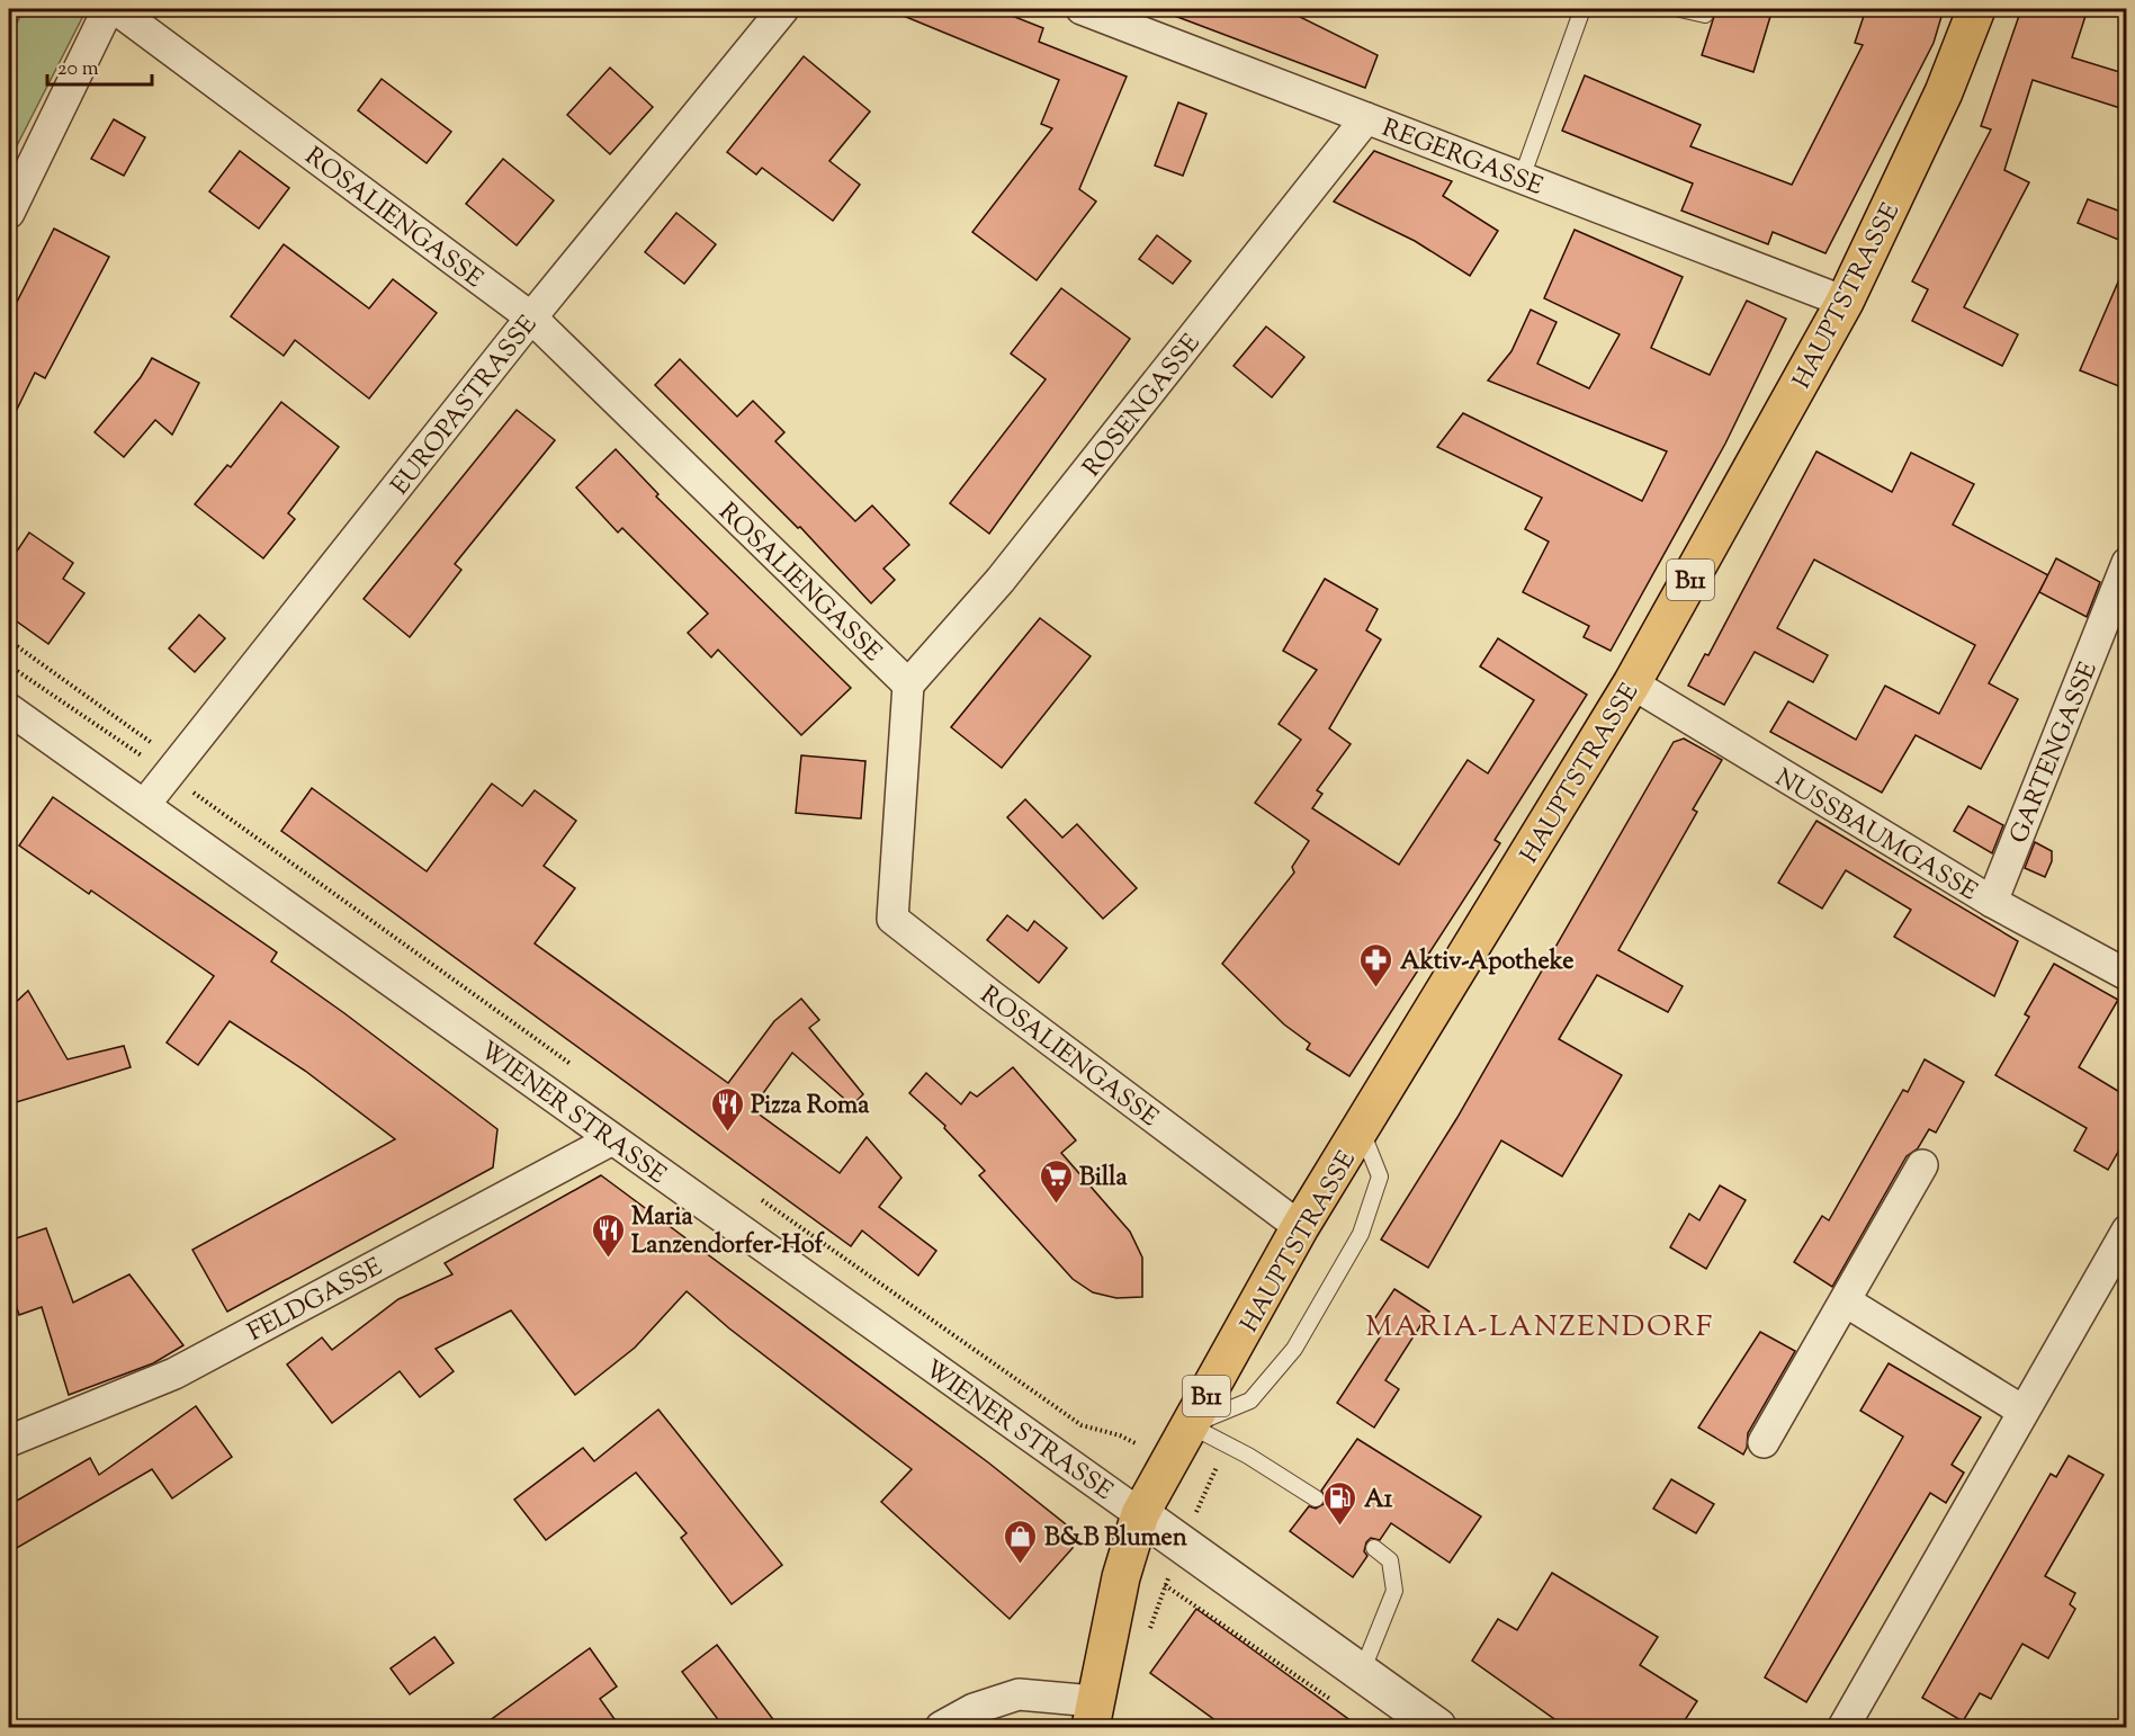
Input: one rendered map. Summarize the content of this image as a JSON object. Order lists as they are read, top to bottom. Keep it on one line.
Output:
{"streets":{"main road":["HAUPTSTRASSE","B11"],"street":["REGERGASSE","ROSALIENGASSE","EUROPASTRASSE","ROSENGASSE","GARTENGASSE","NUSSBAUMGASSE","WIENER STRASSE","FELDGASSE"]},"crossings":[["REGERGASSE","HAUPTSTRASSE"],["REGERGASSE","ROSENGASSE"],["ROSALIENGASSE","HAUPTSTRASSE"],["ROSALIENGASSE","EUROPASTRASSE"],["ROSALIENGASSE","ROSENGASSE"],["HAUPTSTRASSE","B11"],["HAUPTSTRASSE","NUSSBAUMGASSE"],["HAUPTSTRASSE","WIENER STRASSE"],["EUROPASTRASSE","WIENER STRASSE"],["B11","WIENER STRASSE"],["GARTENGASSE","NUSSBAUMGASSE"],["WIENER STRASSE","FELDGASSE"]],"districts":["MARIA-LANZENDORF"],"places":{"pharmacy":["Aktiv-Apotheke"],"restaurant":["Pizza Roma","Maria Lanzendorfer-Hof"],"supermarket":["Billa"],"fuel station":["A1"],"shop":["B&B Blumen"]},"scale_bar":"20 m"}
